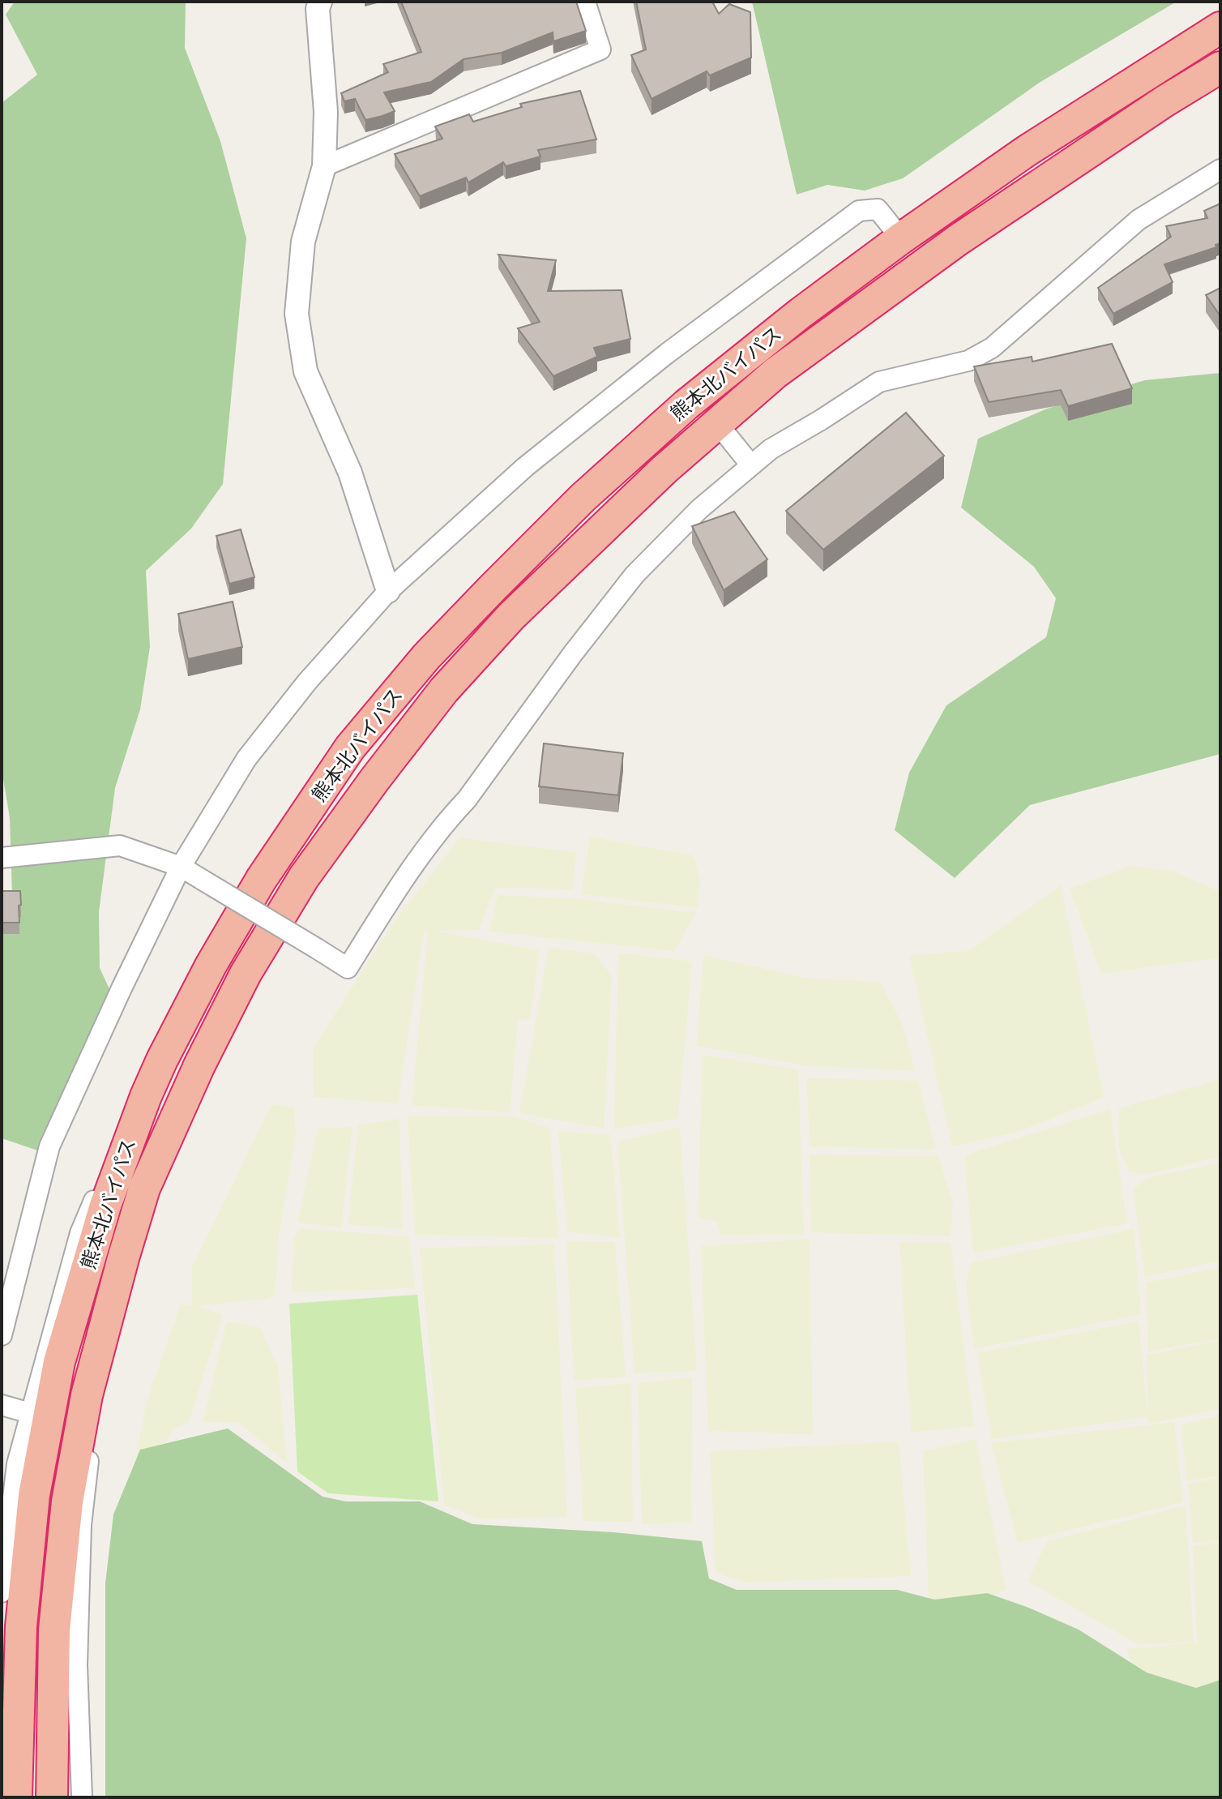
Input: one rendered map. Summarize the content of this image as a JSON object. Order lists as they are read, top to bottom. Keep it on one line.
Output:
{"streets":{"highway":["熊本北バイパス"]}}
